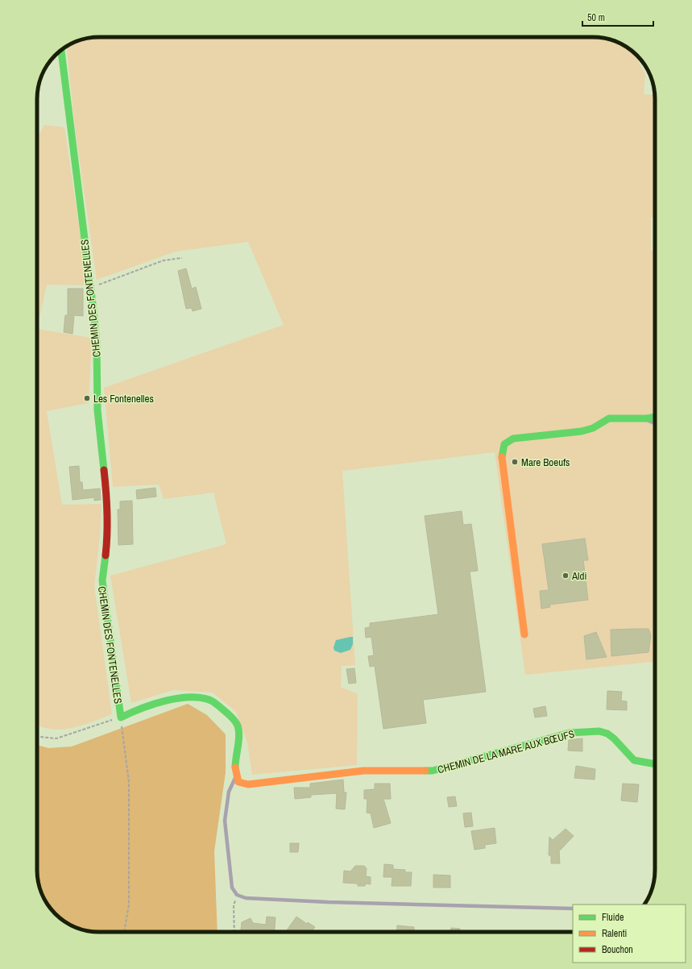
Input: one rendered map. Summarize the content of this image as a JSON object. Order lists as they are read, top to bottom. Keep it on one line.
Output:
{"streets":{"street":["CHEMIN DES FONTENELLES","CHEMIN DE LA MARE AUX BŒUFS"]},"places":["Les Fontenelles","Mare Boeufs","Aldi"],"legend":["Fluide","Ralenti","Bouchon"],"scale_bar":"50 m"}
